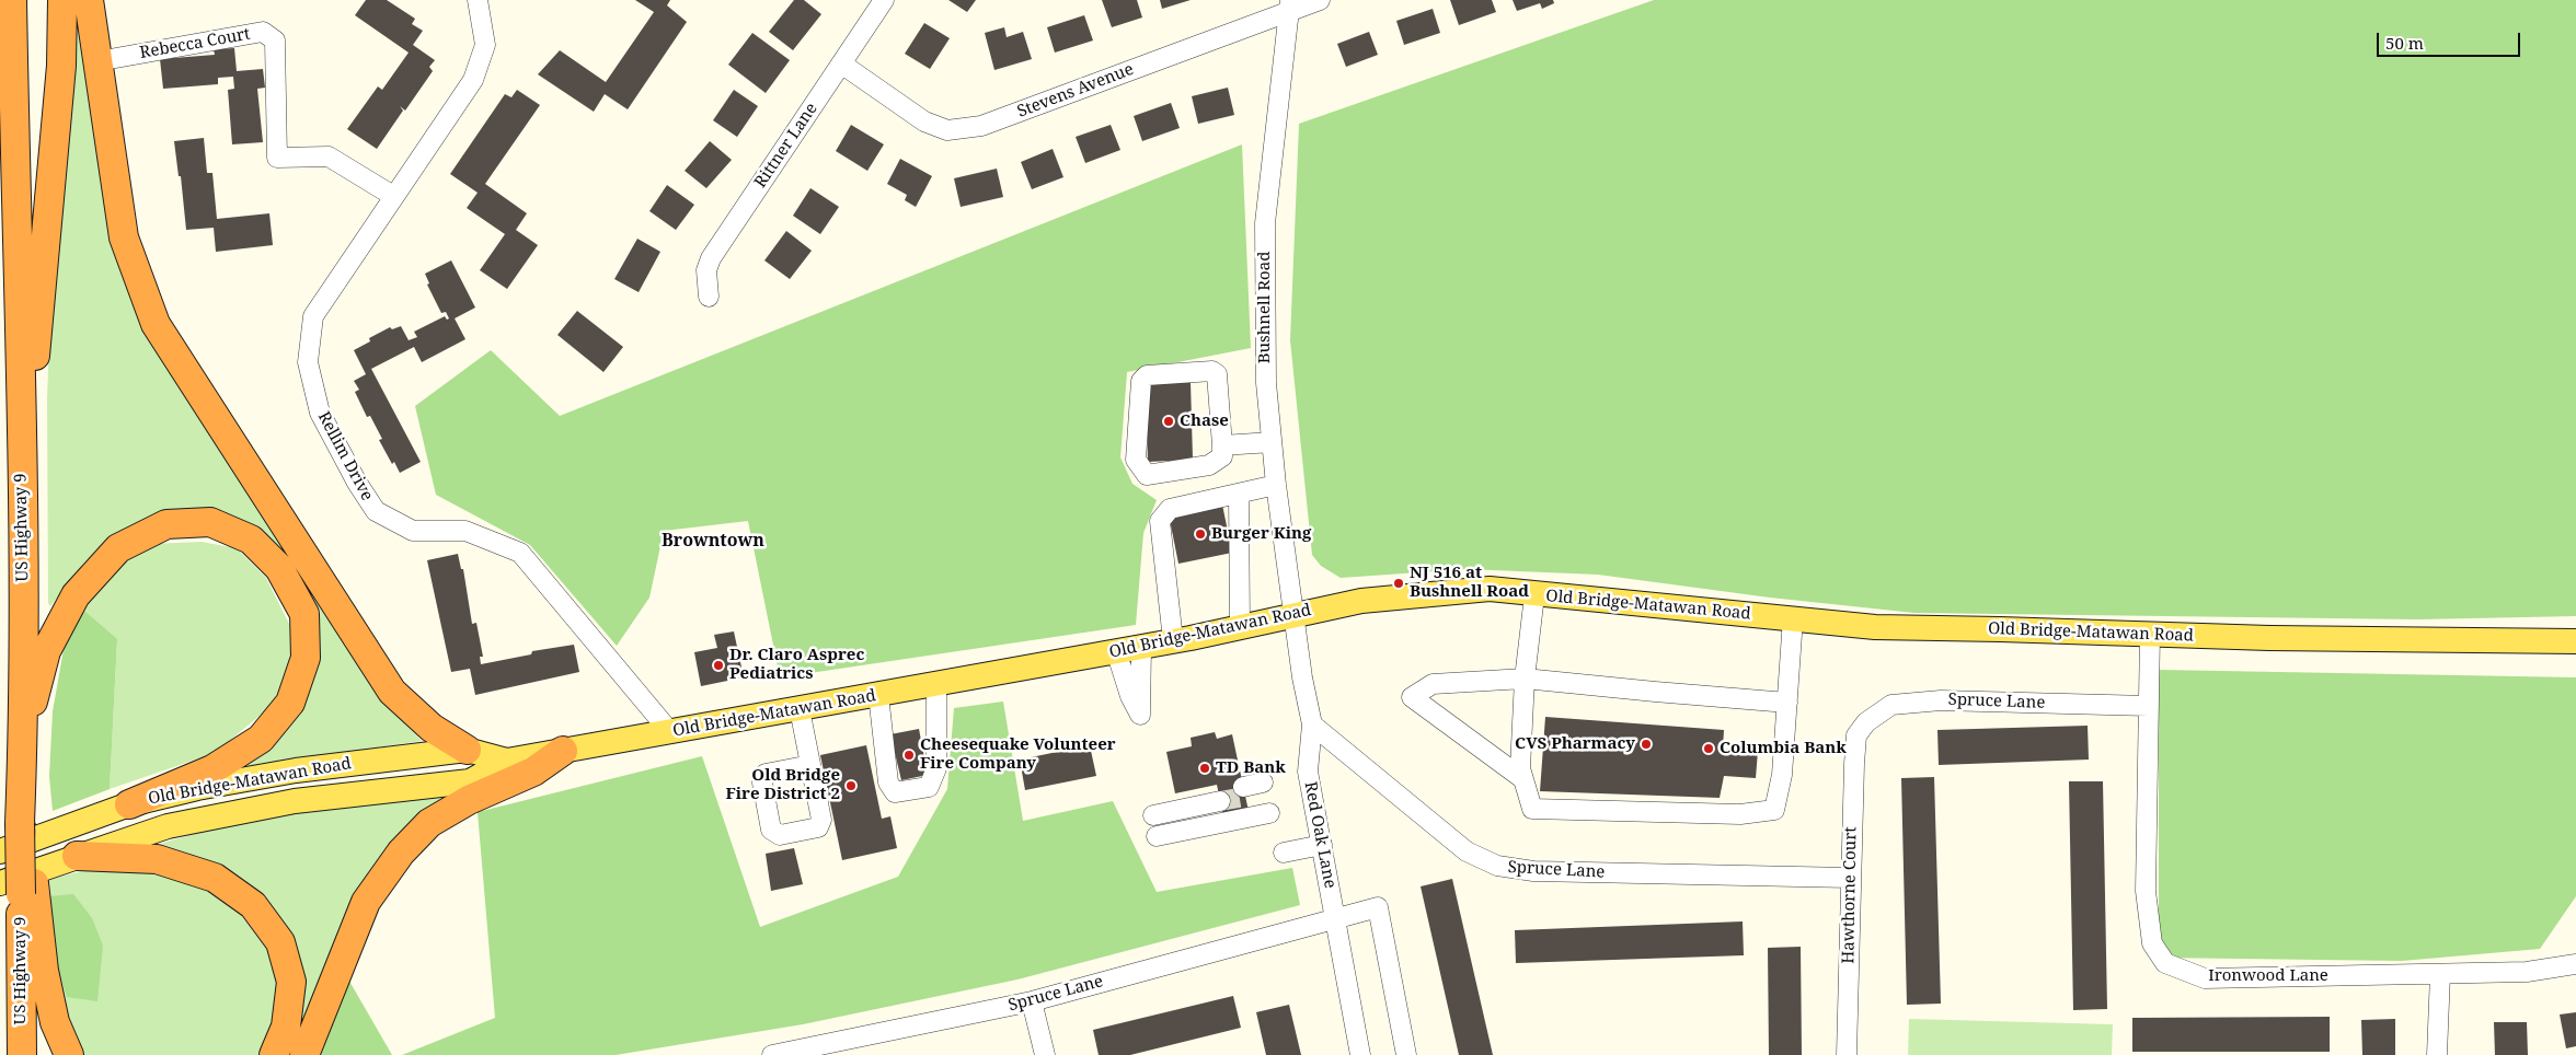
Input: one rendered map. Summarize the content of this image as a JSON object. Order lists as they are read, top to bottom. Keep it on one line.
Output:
{"streets":{"highway":["US Highway 9"],"main road":["Old Bridge-Matawan Road"],"street":["Rebecca Court","Stevens Avenue","Rittner Lane","Bushnell Road","Rellim Drive","Spruce Lane","Red Oak Lane","Hawthorne Court","Ironwood Lane"]},"crossings":[["Rebecca Court","Rellim Drive"],["Stevens Avenue","Rittner Lane"],["Stevens Avenue","Bushnell Road"],["Bushnell Road","Old Bridge-Matawan Road"],["Bushnell Road","Red Oak Lane"],["Rellim Drive","Old Bridge-Matawan Road"],["US Highway 9","Old Bridge-Matawan Road"],["Old Bridge-Matawan Road","Red Oak Lane"],["Old Bridge-Matawan Road","Ironwood Lane"],["Spruce Lane","Red Oak Lane"],["Spruce Lane","Hawthorne Court"],["Spruce Lane","Ironwood Lane"]],"districts":["Browntown"],"places":["Chase","Burger King","NJ 516 at Bushnell Road","Dr. Claro Asprec Pediatrics","CVS Pharmacy","Columbia Bank","Cheesequake Volunteer Fire Company","TD Bank","Old Bridge Fire District 2"],"scale_bar":"50 m"}
